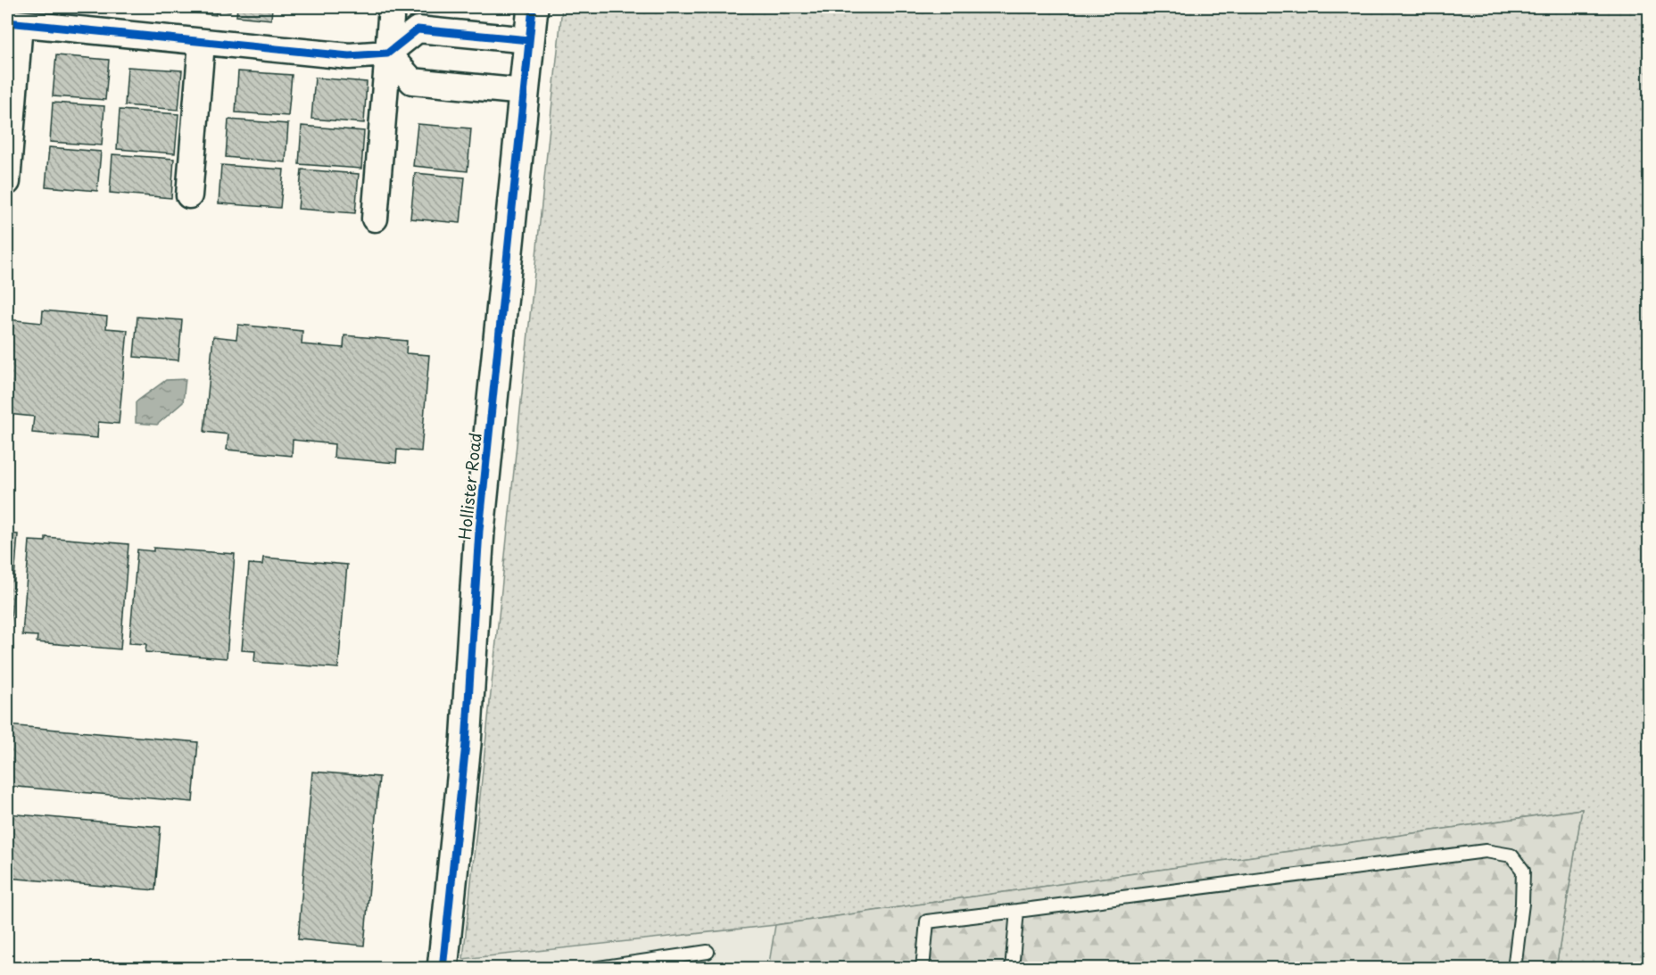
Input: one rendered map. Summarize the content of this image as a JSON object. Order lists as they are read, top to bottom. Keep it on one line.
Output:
{"streets":{"street":["Hollister Road"]}}
